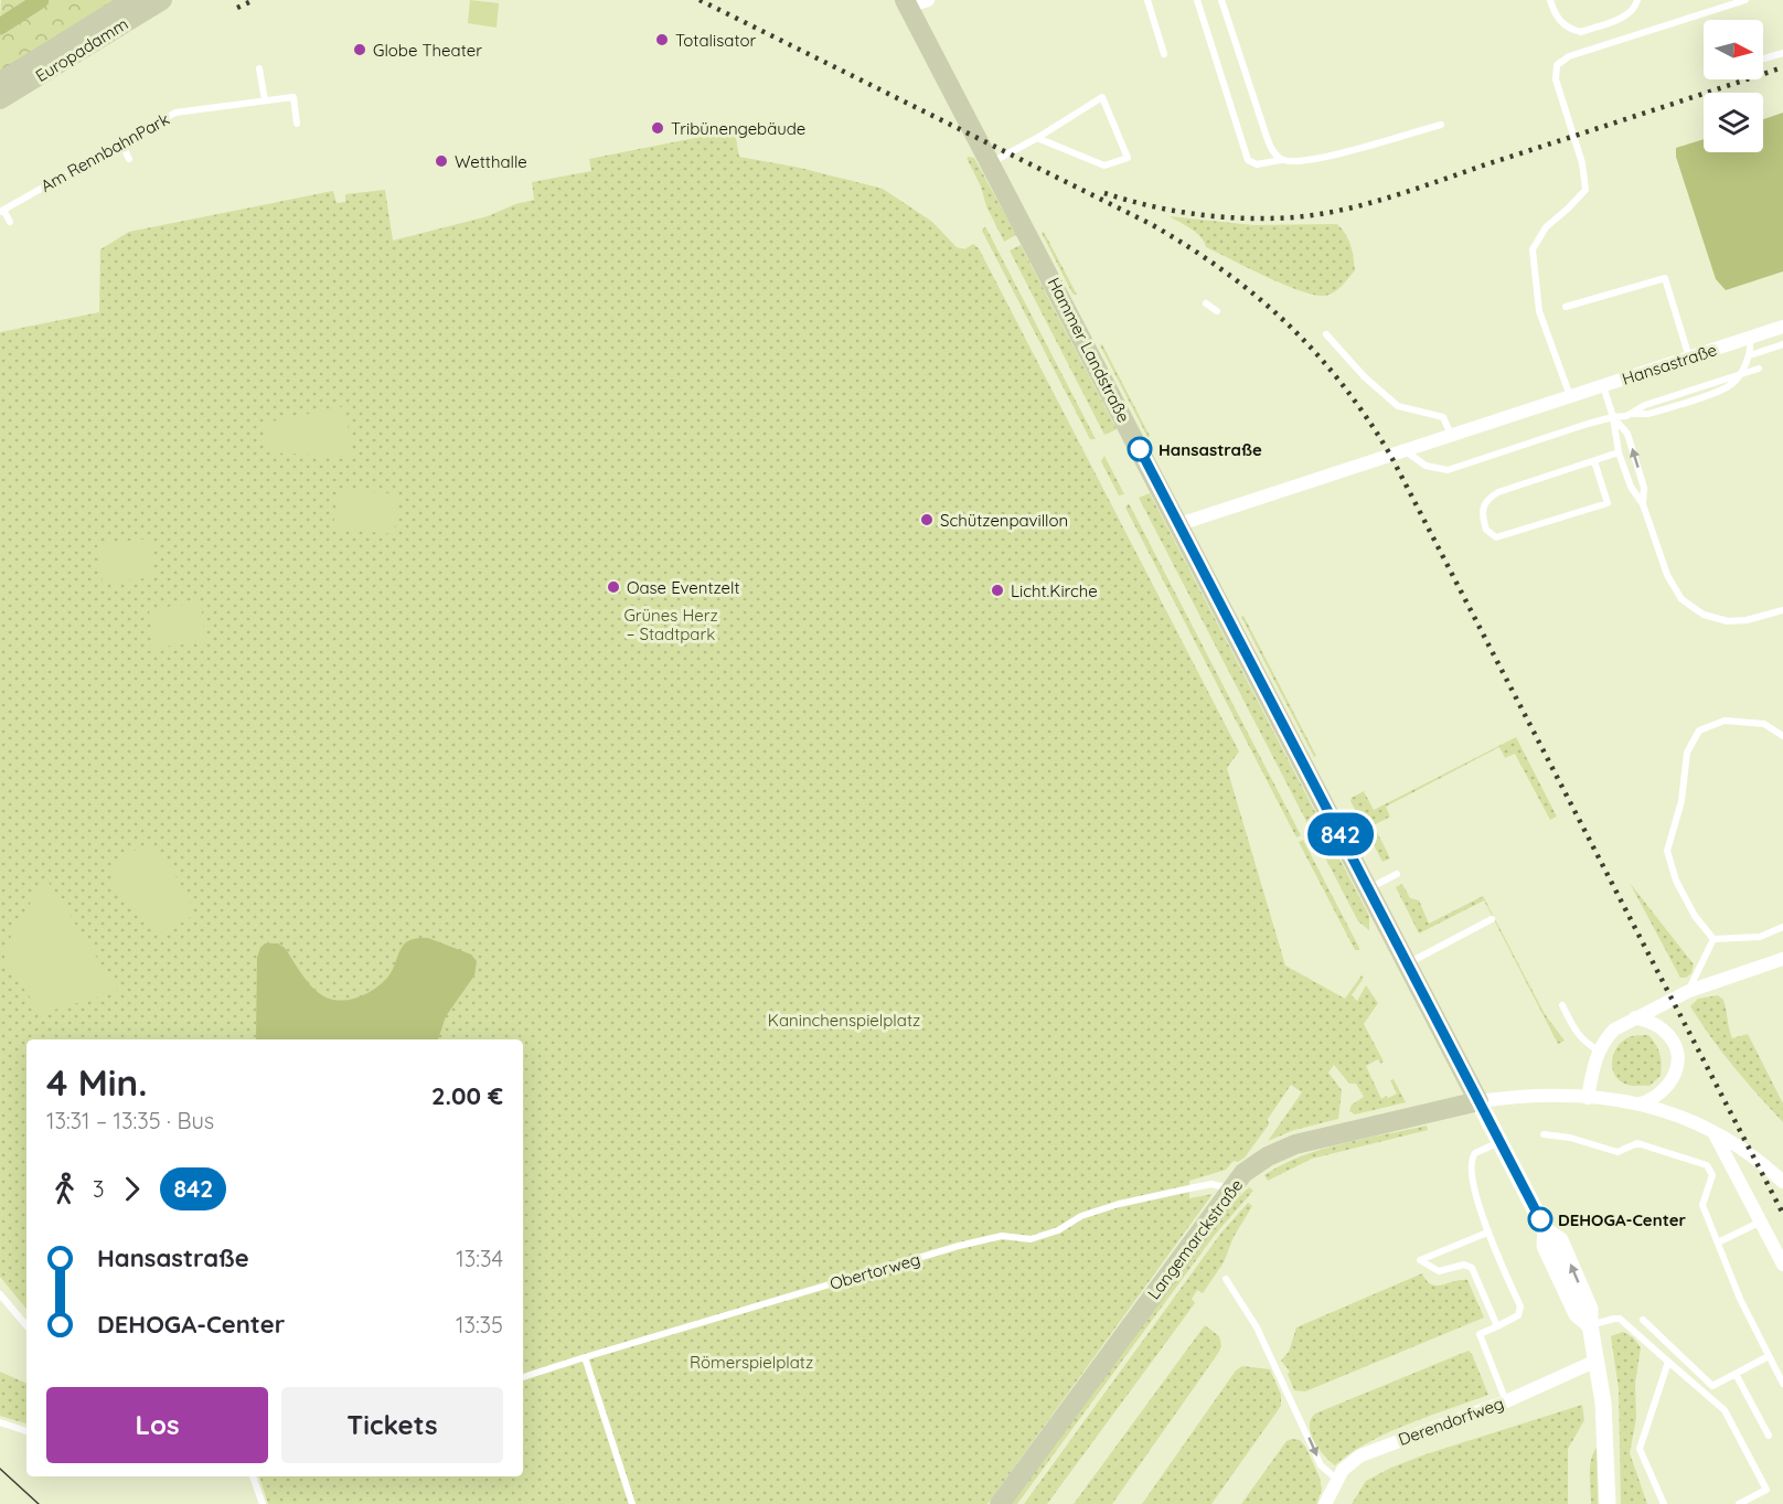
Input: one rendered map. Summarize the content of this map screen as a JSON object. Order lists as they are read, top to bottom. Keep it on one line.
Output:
{"streets":{"main road":["Europadamm","Hammer Landstraße","Langemarckstraße"],"street":["Hansastraße","Derendorfweg"],"lane":["Am RennbahnPark","Obertorweg"]},"crossings":[["Hammer Landstraße","Hansastraße"],["Hammer Landstraße","Langemarckstraße"],["Hammer Landstraße","Derendorfweg"],["Langemarckstraße","Obertorweg"]],"parks":["Grünes Herz – Stadtpark","Kaninchenspielplatz","Römerspielplatz"],"places":["Totalisator","Globe Theater","Tribünengebäude","Wetthalle","Hansastraße","Schützenpavillon","Oase Eventzelt","Licht.Kirche","DEHOGA-Center"],"lines":["bus line 842"],"north":"right","page":{"on_map":"842","heading":["4 Min.","13:31 – 13:35 · Bus","2.00 €"],"legs":["3","842"],"list":[{"name":"Hansastraße","value":"13:34"},{"name":"DEHOGA-Center","value":"13:35"}],"buttons":["Los","Tickets"]}}
